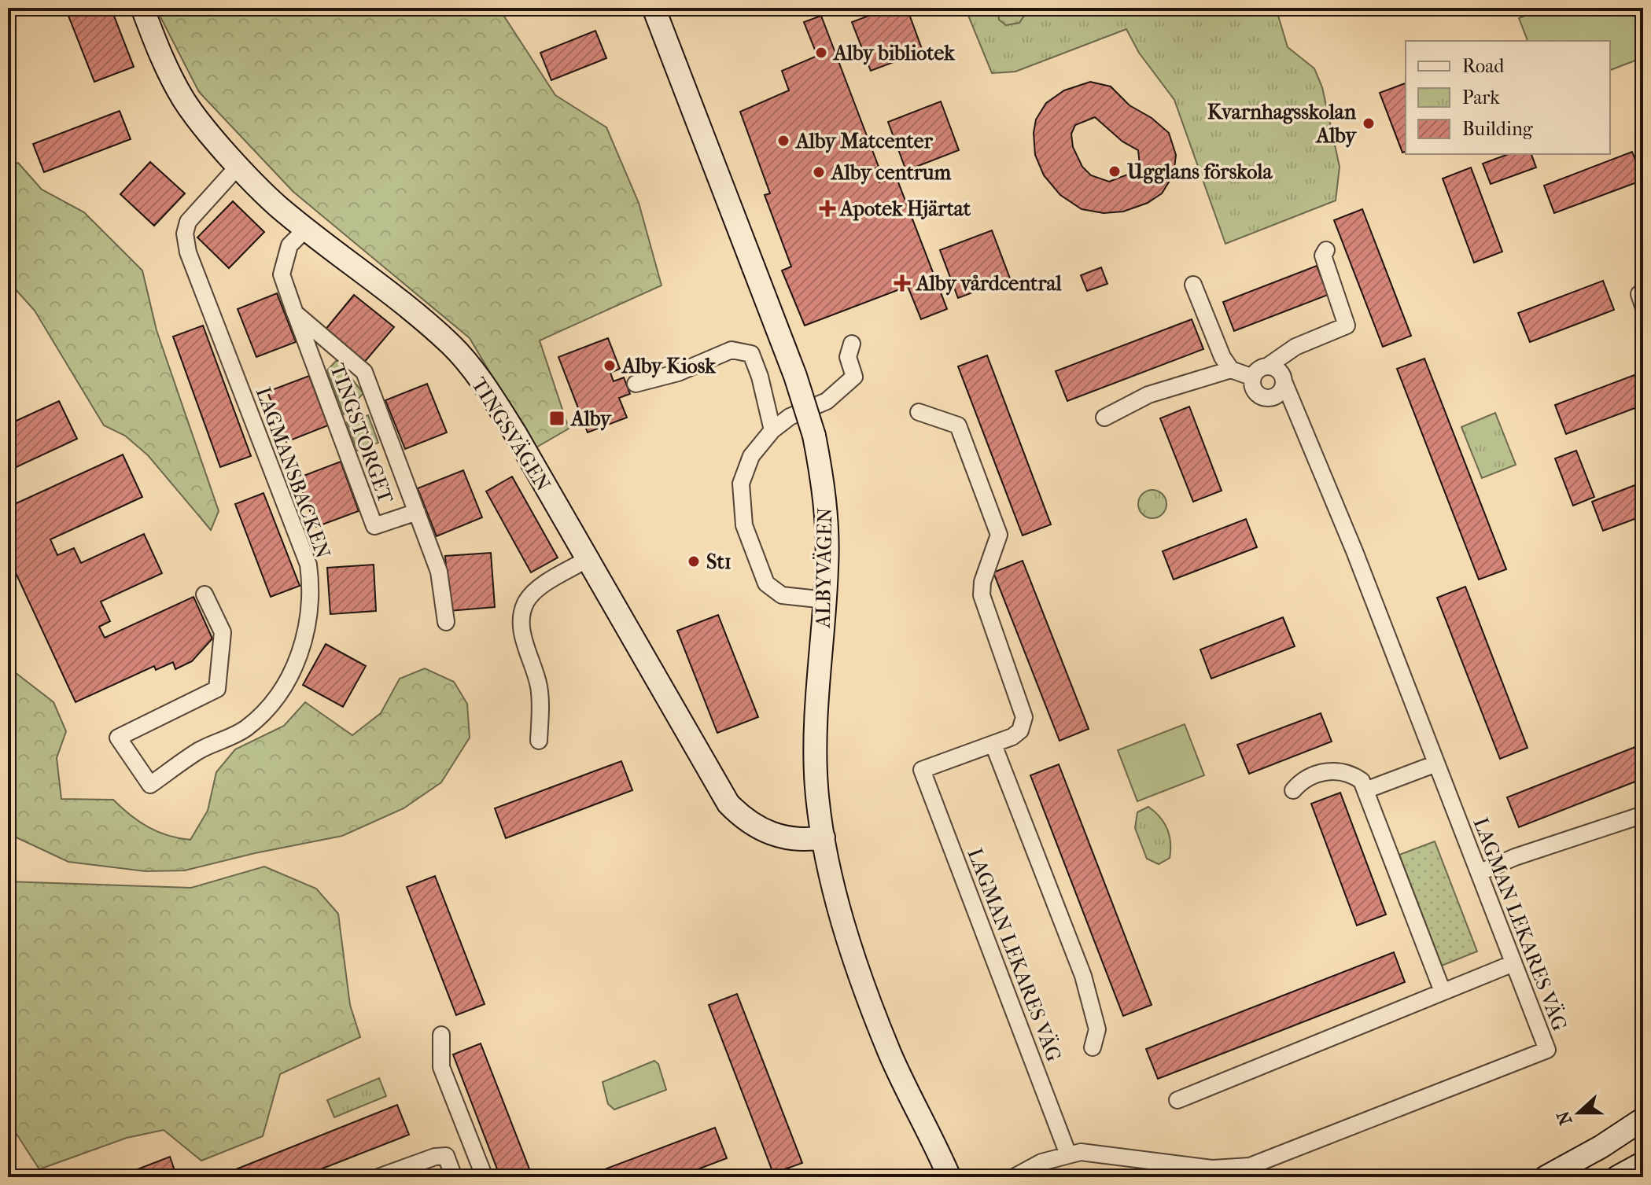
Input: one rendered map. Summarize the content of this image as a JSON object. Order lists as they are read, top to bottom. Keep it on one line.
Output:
{"streets":{"street":["TINGSTORGET","TINGSVÄGEN","LAGMANSBACKEN","ALBYVÄGEN","LAGMAN LEKARES VÄG"]},"crossings":[["TINGSTORGET","TINGSVÄGEN"],["TINGSVÄGEN","LAGMANSBACKEN"],["TINGSVÄGEN","ALBYVÄGEN"]],"places":{"other":["Alby bibliotek","Kvarnhagsskolan Alby","Alby Matcenter","Ugglans förskola","Alby centrum","Alby Kiosk","St1"],"health":["Apotek Hjärtat","Alby vårdcentral"],"transit":["Alby"]},"legend":["Road","Park","Building"],"north":"left"}
